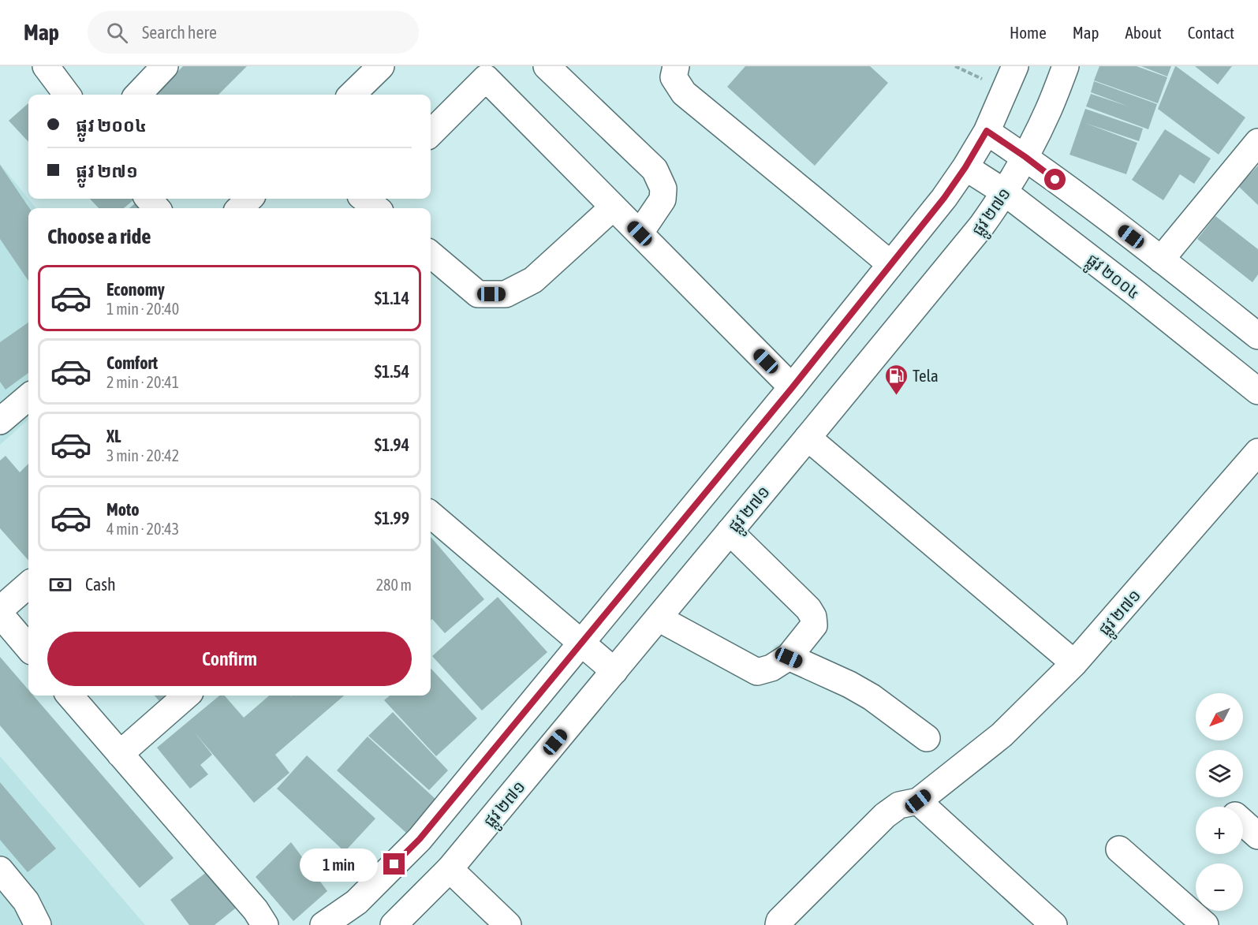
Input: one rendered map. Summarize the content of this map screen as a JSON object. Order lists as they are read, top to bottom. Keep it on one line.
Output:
{"streets":{"main road":["ផ្លូវ ២៧១","ផ្លូវ ២០០៤"]},"crossings":[["ផ្លូវ ២៧១","ផ្លូវ ២០០៤"]],"places":{"fuel station":["Tela"]},"north":"bottom left","page":{"header":"Map","search":"Search here","nav":["Home","Map","About","Contact"],"banner":["ផ្លូវ ២០០៤","ផ្លូវ ២៧១"],"heading":"Choose a ride","list":[{"name":"Economy","note":"1 min · 20:40","value":"$1.14"},{"name":"Comfort","note":"2 min · 20:41","value":"$1.54"},{"name":"XL","note":"3 min · 20:42","value":"$1.94"},{"name":"Moto","note":"4 min · 20:43","value":"$1.99"}],"pay":["Cash","280 m"],"buttons":"Confirm","map_buttons":["+","−"],"bubble":"1 min"}}
